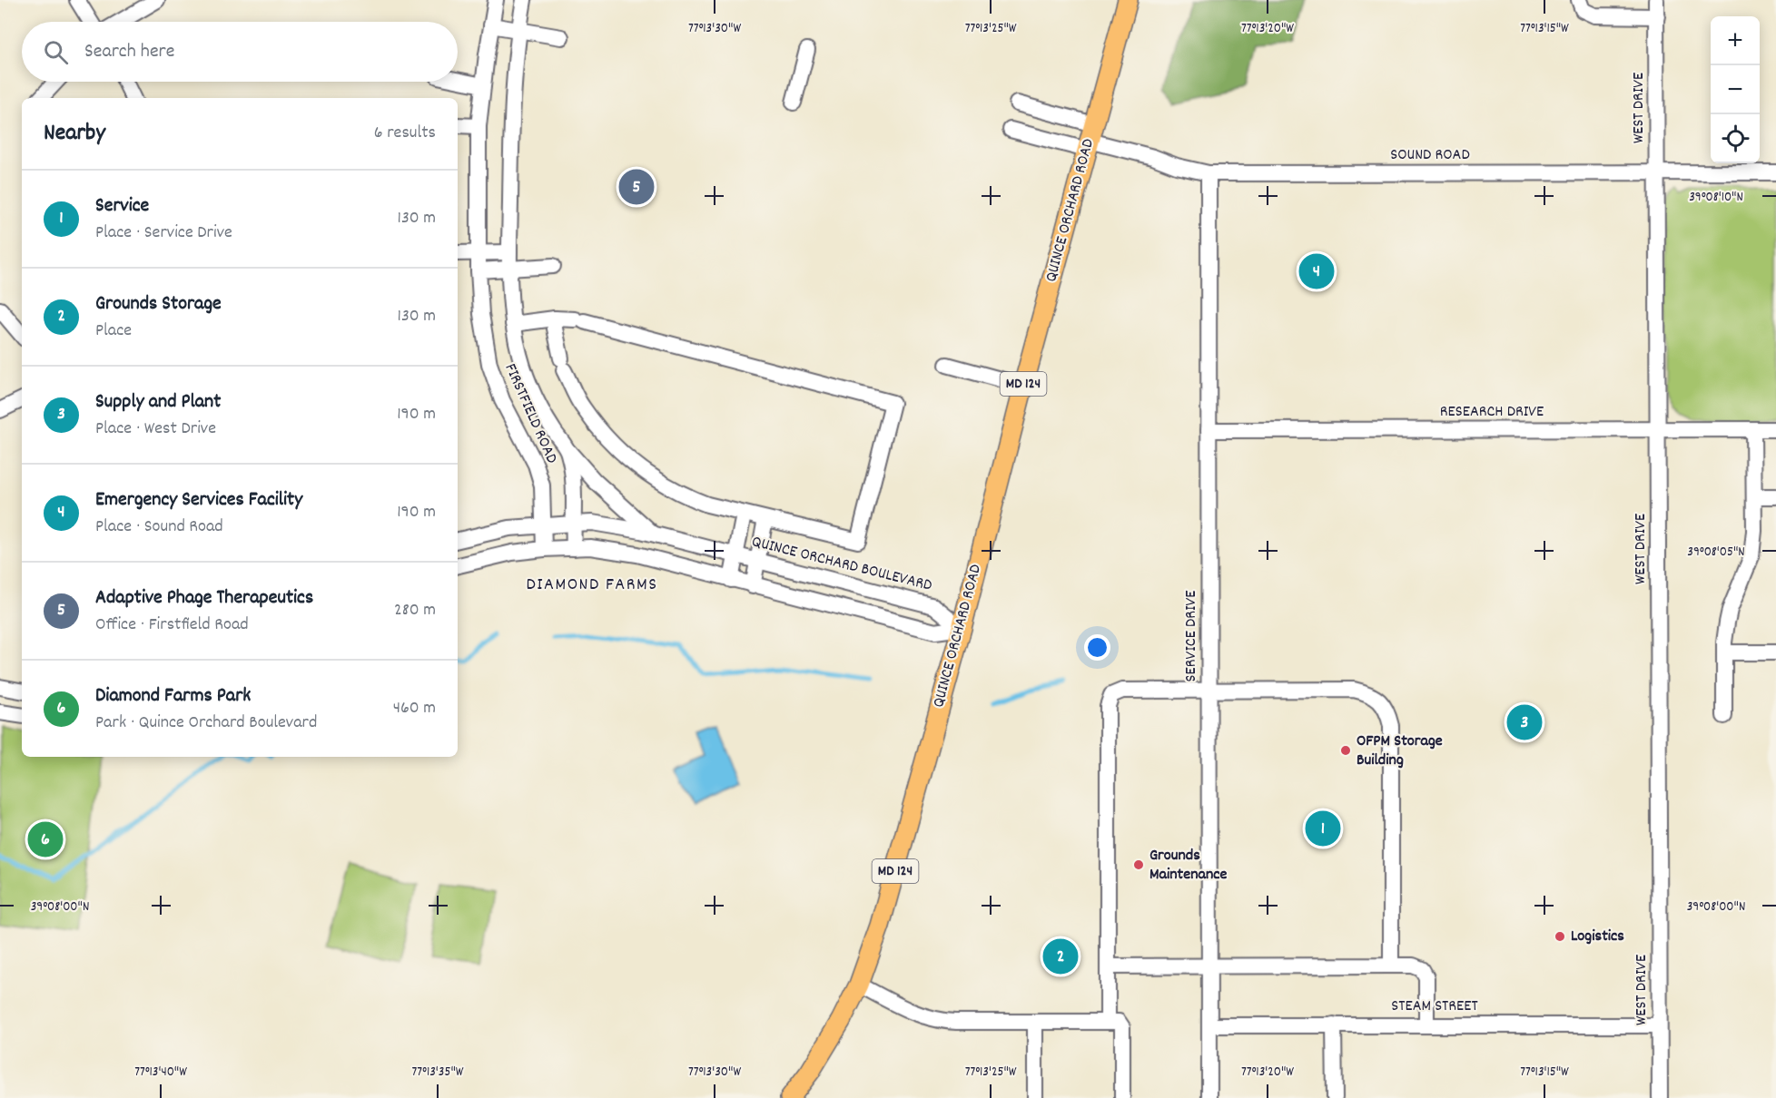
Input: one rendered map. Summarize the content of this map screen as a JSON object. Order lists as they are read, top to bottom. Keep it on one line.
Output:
{"streets":{"main road":["QUINCE ORCHARD ROAD","MD 124"],"street":["WEST DRIVE","SOUND ROAD","RESEARCH DRIVE","FIRSTFIELD ROAD","QUINCE ORCHARD BOULEVARD","SERVICE DRIVE","STEAM STREET"]},"crossings":[["WEST DRIVE","SOUND ROAD"],["WEST DRIVE","RESEARCH DRIVE"],["WEST DRIVE","STEAM STREET"],["SOUND ROAD","QUINCE ORCHARD ROAD"],["SOUND ROAD","SERVICE DRIVE"],["QUINCE ORCHARD ROAD","QUINCE ORCHARD BOULEVARD"],["RESEARCH DRIVE","SERVICE DRIVE"],["FIRSTFIELD ROAD","QUINCE ORCHARD BOULEVARD"],["SERVICE DRIVE","STEAM STREET"]],"districts":["DIAMOND FARMS"],"places":["OFPM Storage Building","Grounds Maintenance","Logistics"],"page":{"map_buttons":["+","−"],"search":"Search here","heading":["Nearby","6 results"],"pins":["5","4","3","1","6","2"],"list":[{"mark":"1","name":"Service","note":"Place · Service Drive","value":"130 m"},{"mark":"2","name":"Grounds Storage","note":"Place","value":"130 m"},{"mark":"3","name":"Supply and Plant","note":"Place · West Drive","value":"190 m"},{"mark":"4","name":"Emergency Services Facility","note":"Place · Sound Road","value":"190 m"},{"mark":"5","name":"Adaptive Phage Therapeutics","note":"Office · Firstfield Road","value":"280 m"},{"mark":"6","name":"Diamond Farms Park","note":"Park · Quince Orchard Boulevard","value":"460 m"}]},"coordinates":["77°13'30\"W","77°13'25\"W","77°13'20\"W","77°13'15\"W","39°08'10\"N","39°08'05\"N","39°08'00\"N","77°13'40\"W","77°13'35\"W"]}
